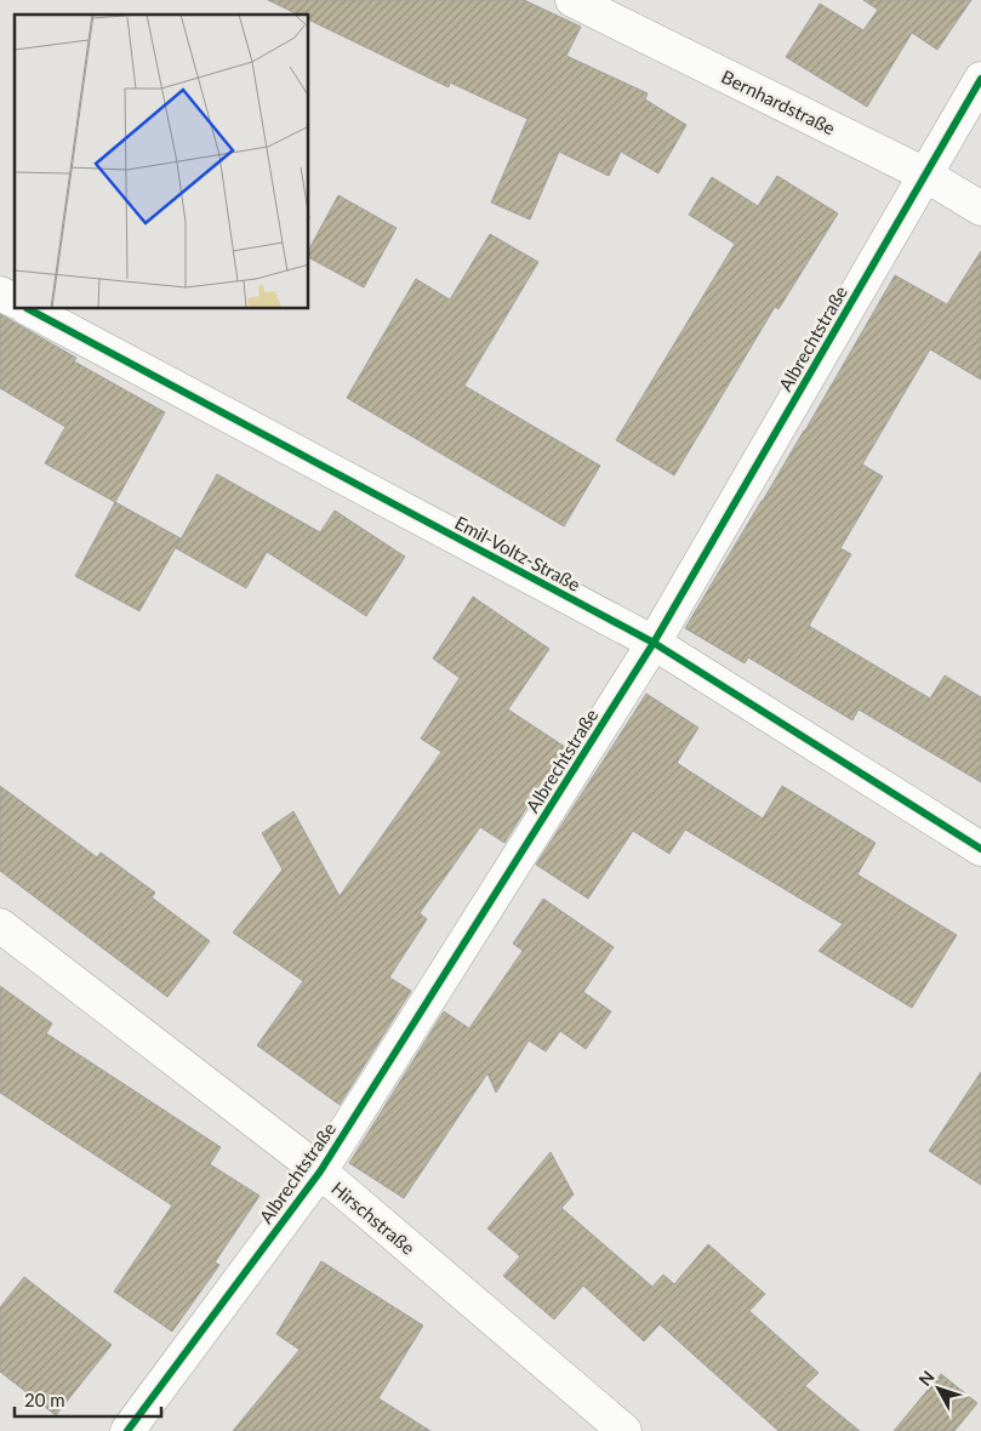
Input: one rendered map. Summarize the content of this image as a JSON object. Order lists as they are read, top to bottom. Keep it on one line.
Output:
{"streets":{"street":["Bernhardstraße","Albrechtstraße","Emil-Voltz-Straße","Hirschstraße"]},"crossings":[["Bernhardstraße","Albrechtstraße"],["Albrechtstraße","Emil-Voltz-Straße"],["Albrechtstraße","Hirschstraße"]],"scale_bar":"20 m","north":"top left"}
